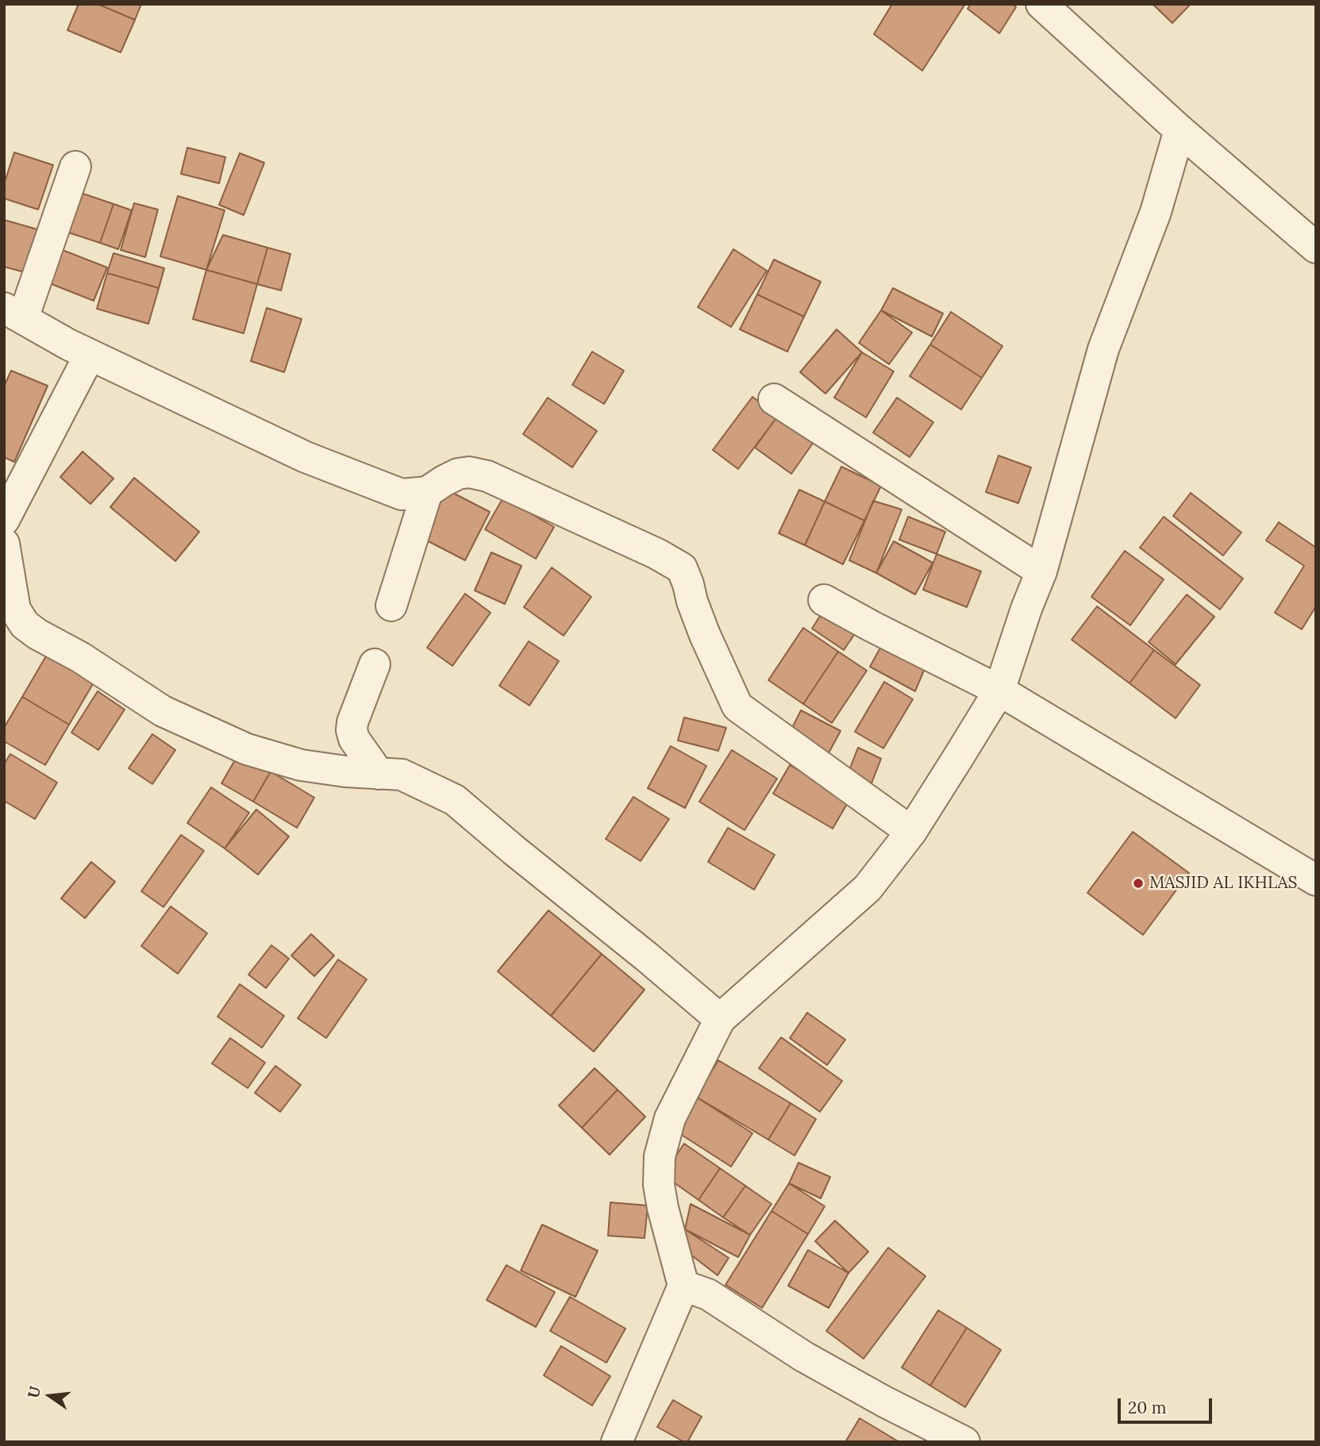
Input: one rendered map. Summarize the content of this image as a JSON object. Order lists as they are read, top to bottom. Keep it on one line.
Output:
{"places":["MASJID AL IKHLAS"],"scale_bar":"20 m","north":"left"}
